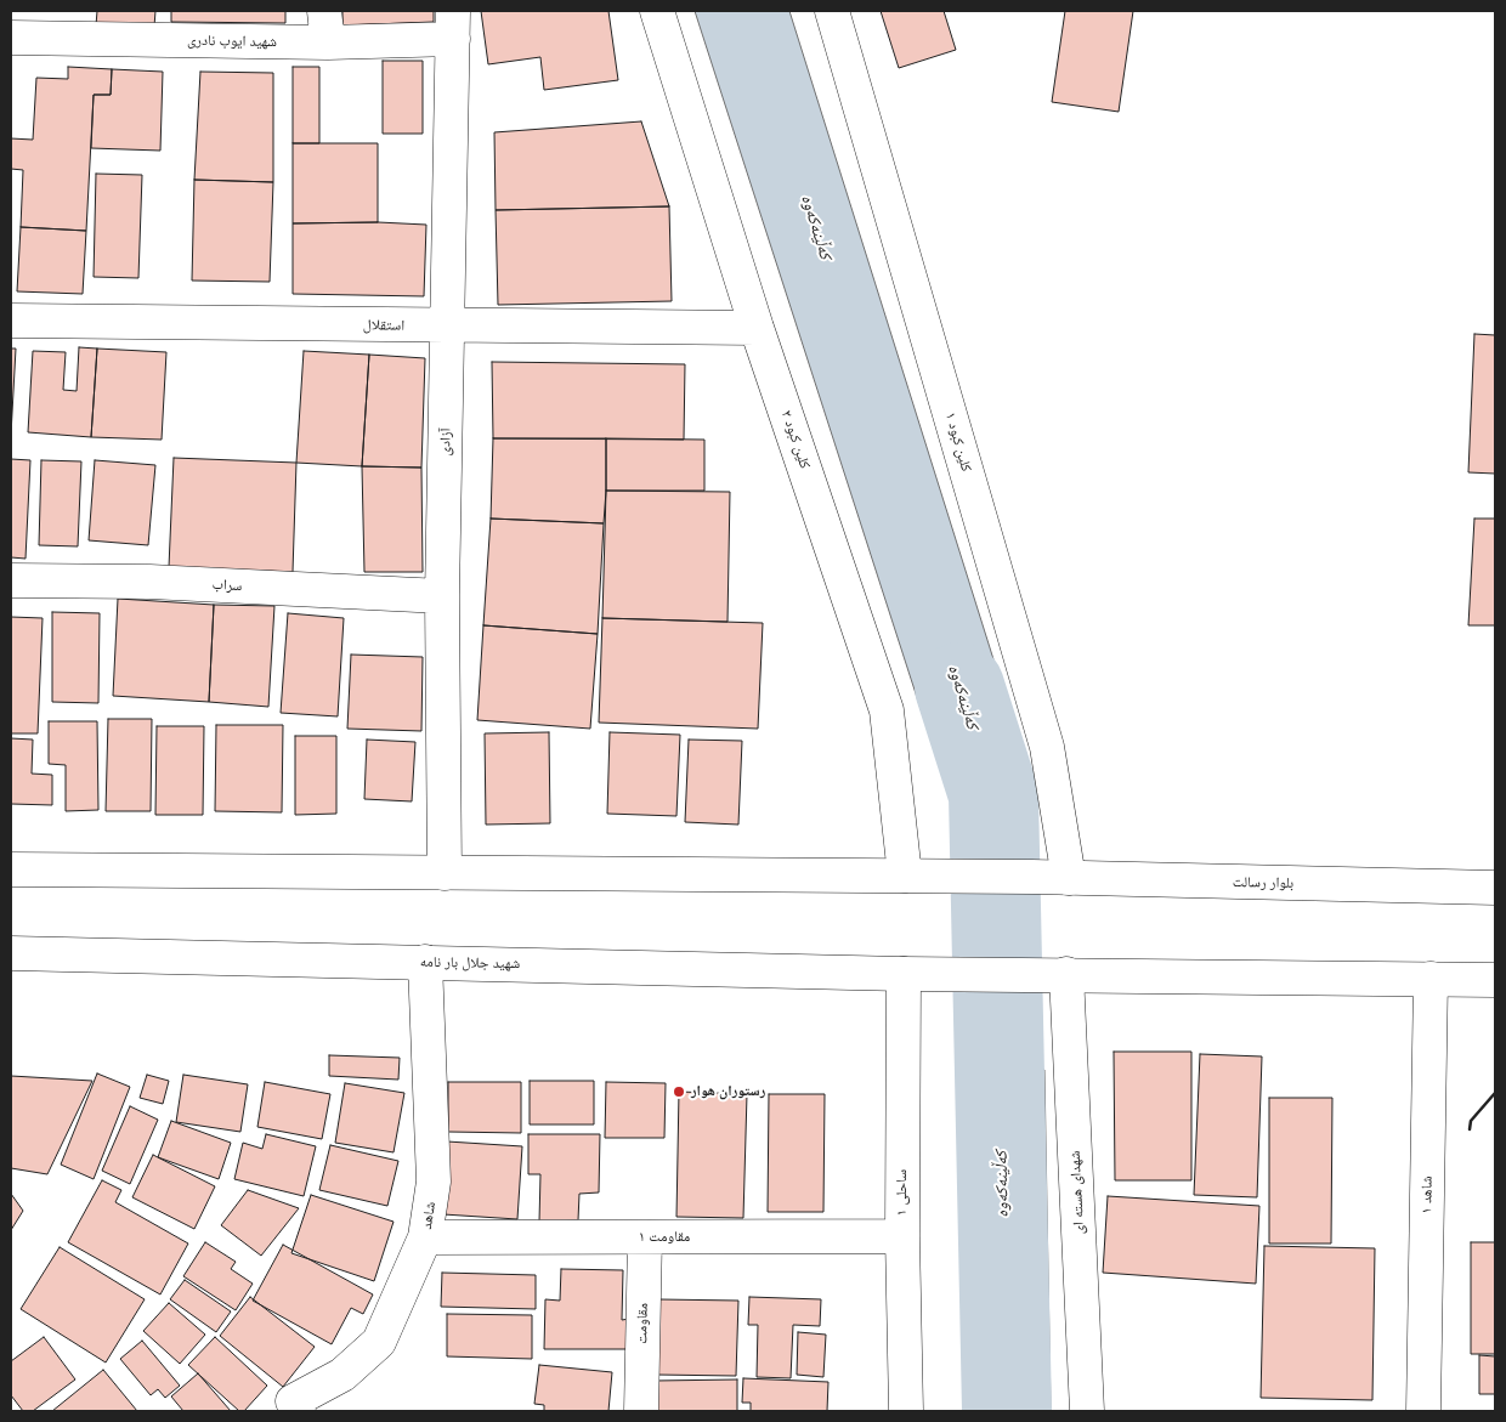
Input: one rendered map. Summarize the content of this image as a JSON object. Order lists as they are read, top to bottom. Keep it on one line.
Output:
{"streets":{"street":["شهید ایوب نادری","استقلال","کلین کبود ۲","آزادی","کلین کبود ۱","سراب","بلوار رسالت","شهید جلال بار نامه","ساحلی ۱","شهدای هسته ای","شاهد ۱","شاهد","مقاومت ۱","مقاومت"]},"crossings":[["شهید ایوب نادری","آزادی"],["استقلال","کلین کبود ۲"],["استقلال","آزادی"],["کلین کبود ۲","بلوار رسالت"],["آزادی","سراب"],["کلین کبود ۱","بلوار رسالت"],["شهید جلال بار نامه","ساحلی ۱"],["شهید جلال بار نامه","شهدای هسته ای"],["شهید جلال بار نامه","شاهد"],["ساحلی ۱","مقاومت ۱"],["شاهد","مقاومت ۱"],["مقاومت ۱","مقاومت"]],"water":["کەڵینەکەوە"],"places":["رستوران هوار"]}
